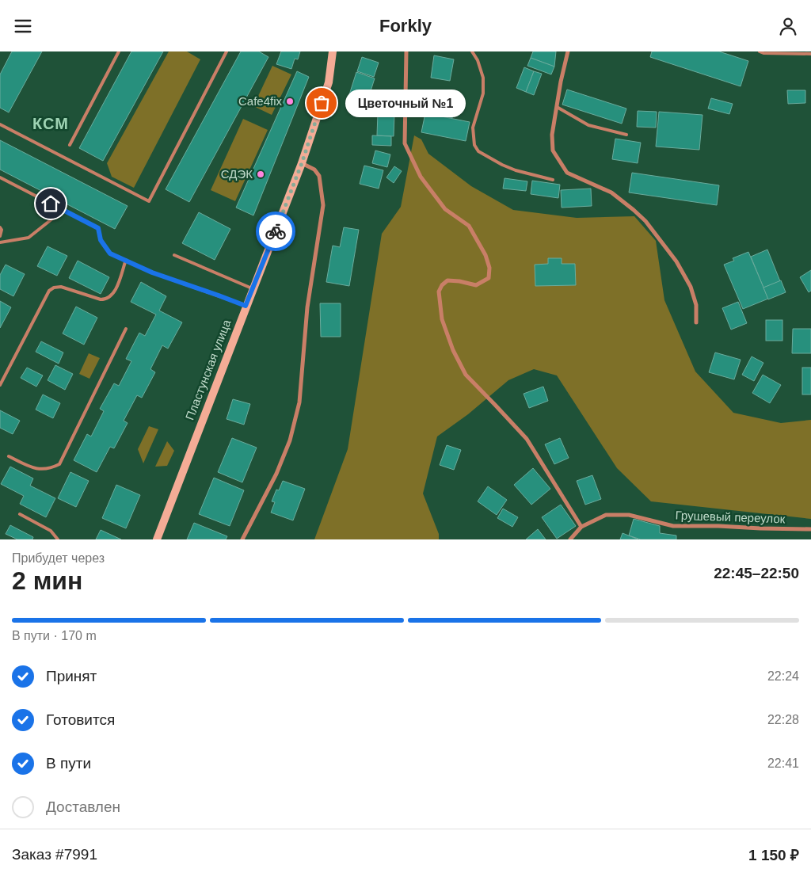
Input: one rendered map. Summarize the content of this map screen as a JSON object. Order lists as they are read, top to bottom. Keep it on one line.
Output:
{"streets":{"main road":["Пластунская улица"],"street":["Грушевый переулок"]},"districts":["КСМ"],"places":["Cafe4fix","Цветочный №1","СДЭК"],"page":{"header":"Forkly","bubble":"Цветочный №1","heading":["2 мин","Прибудет через","22:45–22:50"],"panel":["Заказ #7991","1 150 ₽"],"bar":"В пути · 170 m","list":[["Принят","22:24"],["Готовится","22:28"],["В пути","22:41"],"Доставлен"]}}
